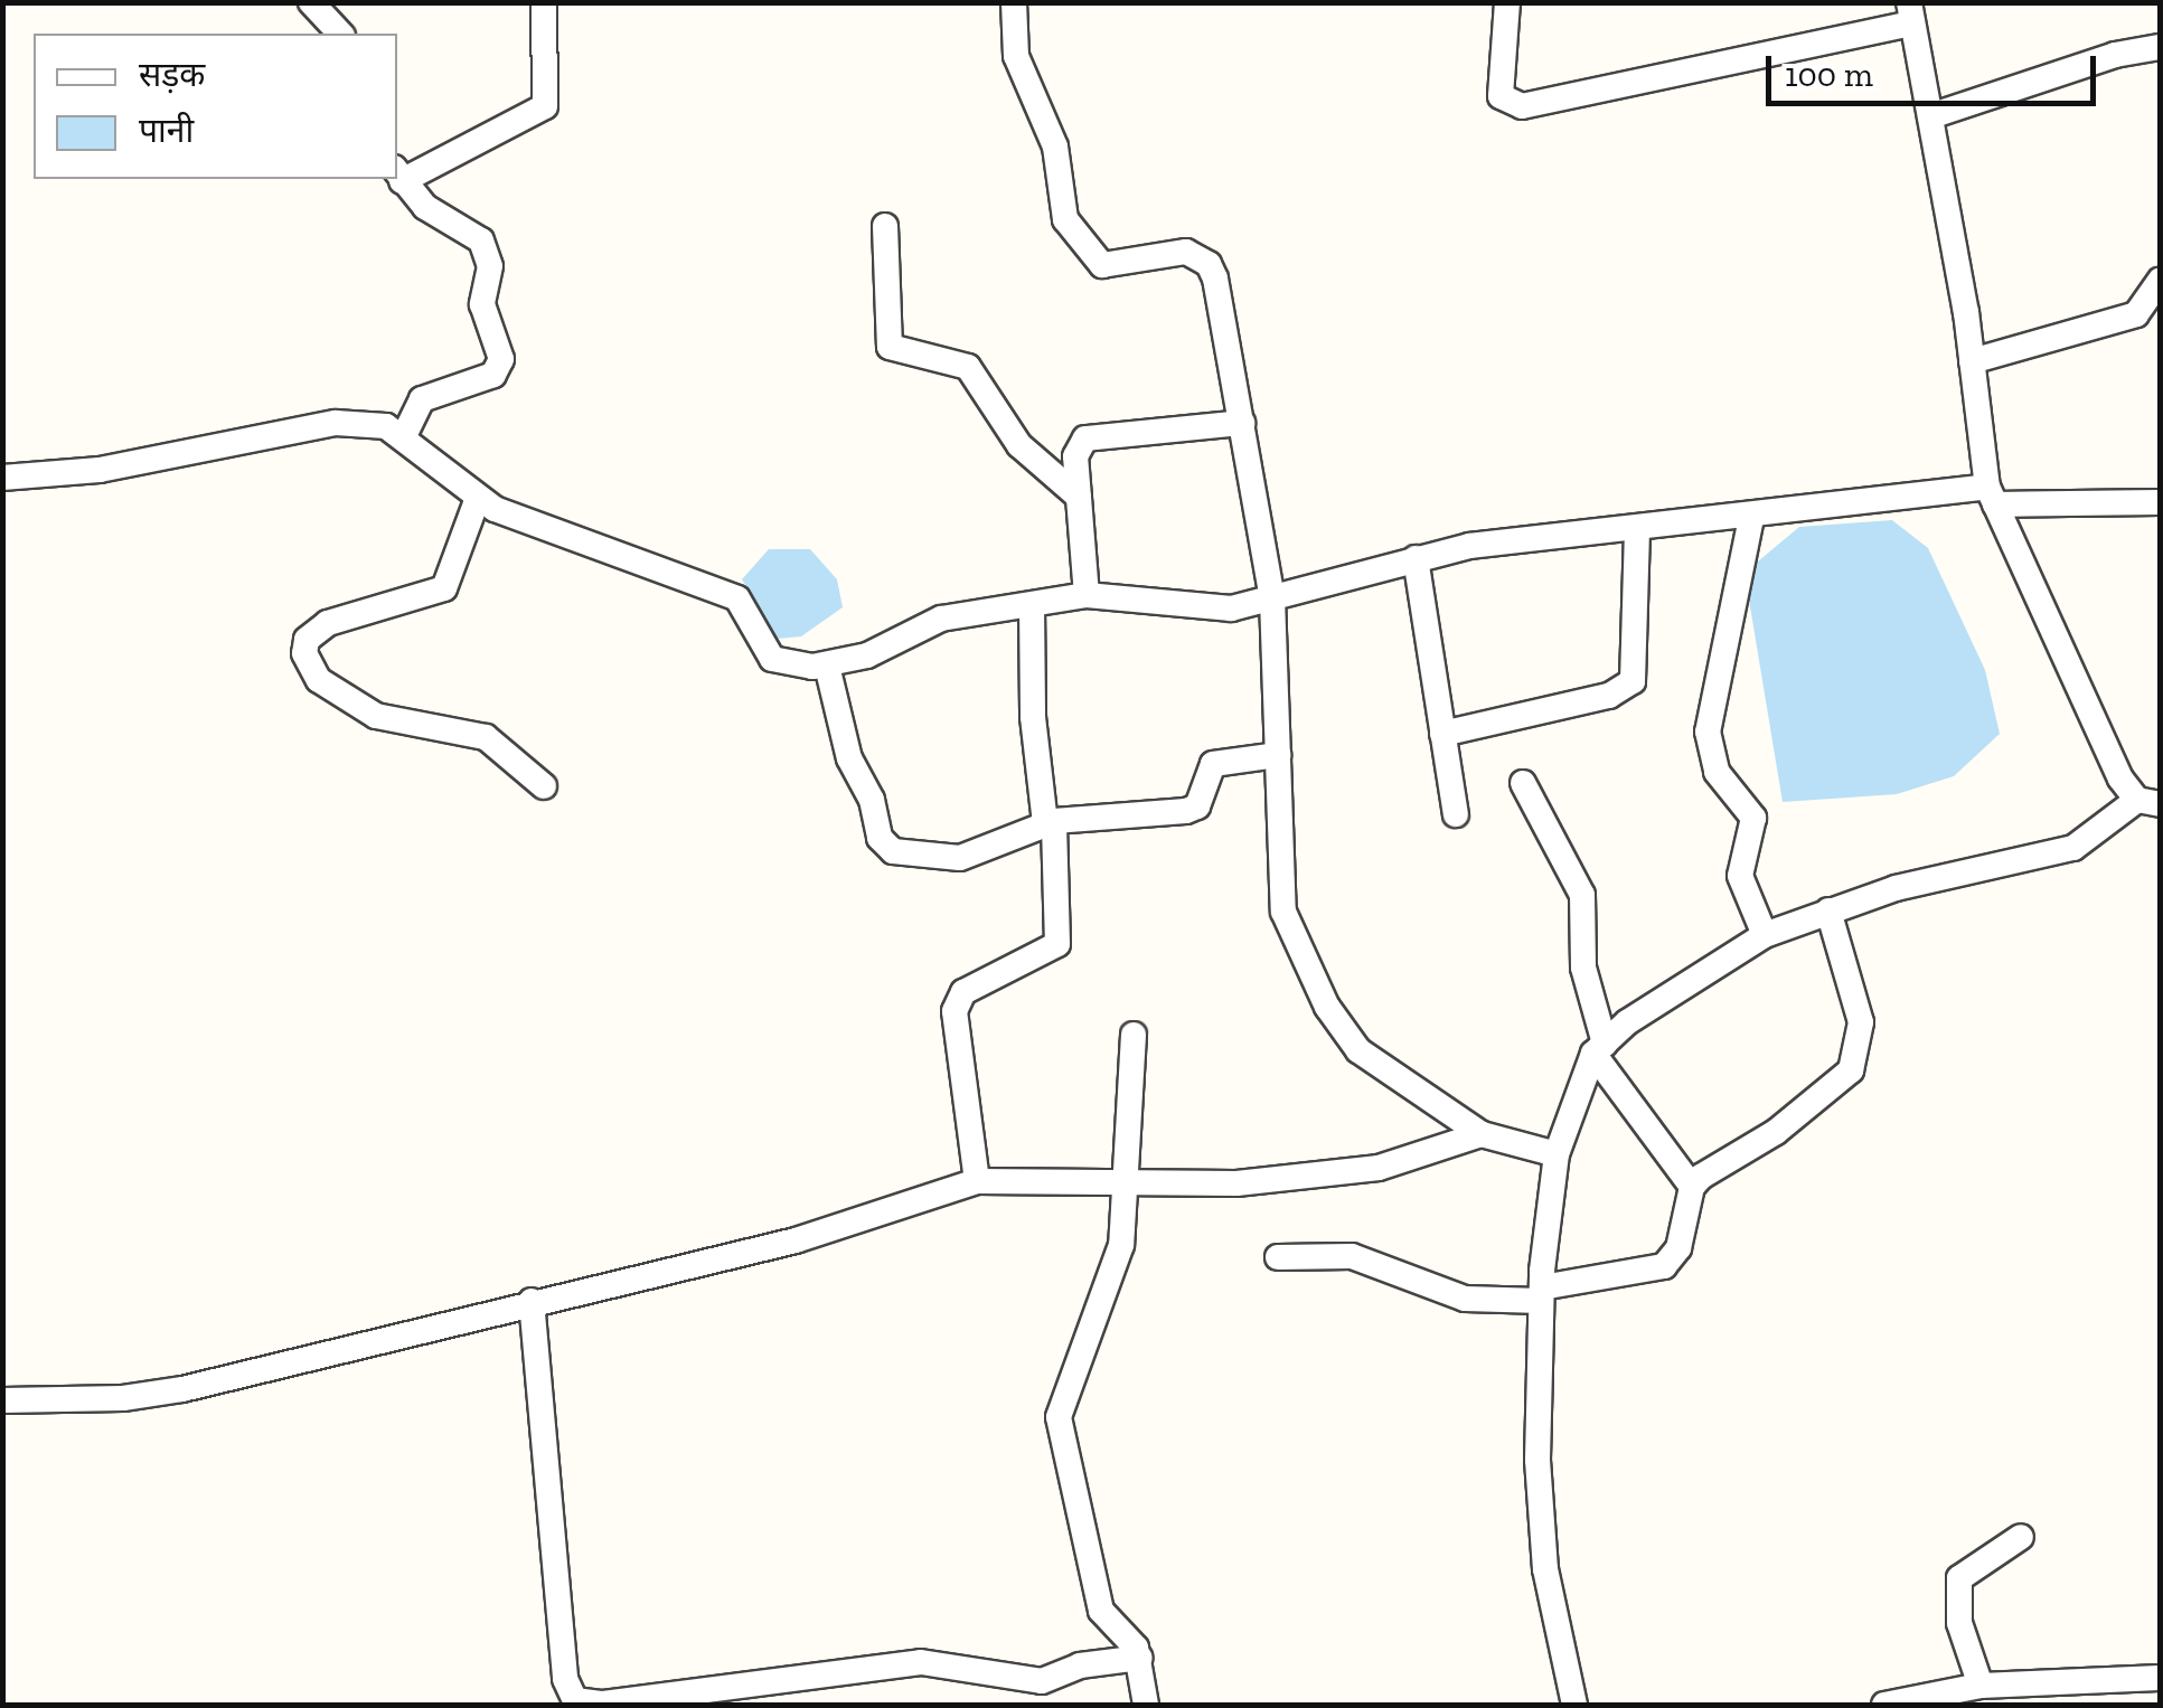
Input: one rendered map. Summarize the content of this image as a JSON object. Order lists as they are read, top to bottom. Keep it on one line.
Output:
{"legend":["सड़क","पानी"],"scale_bar":"100 m"}
